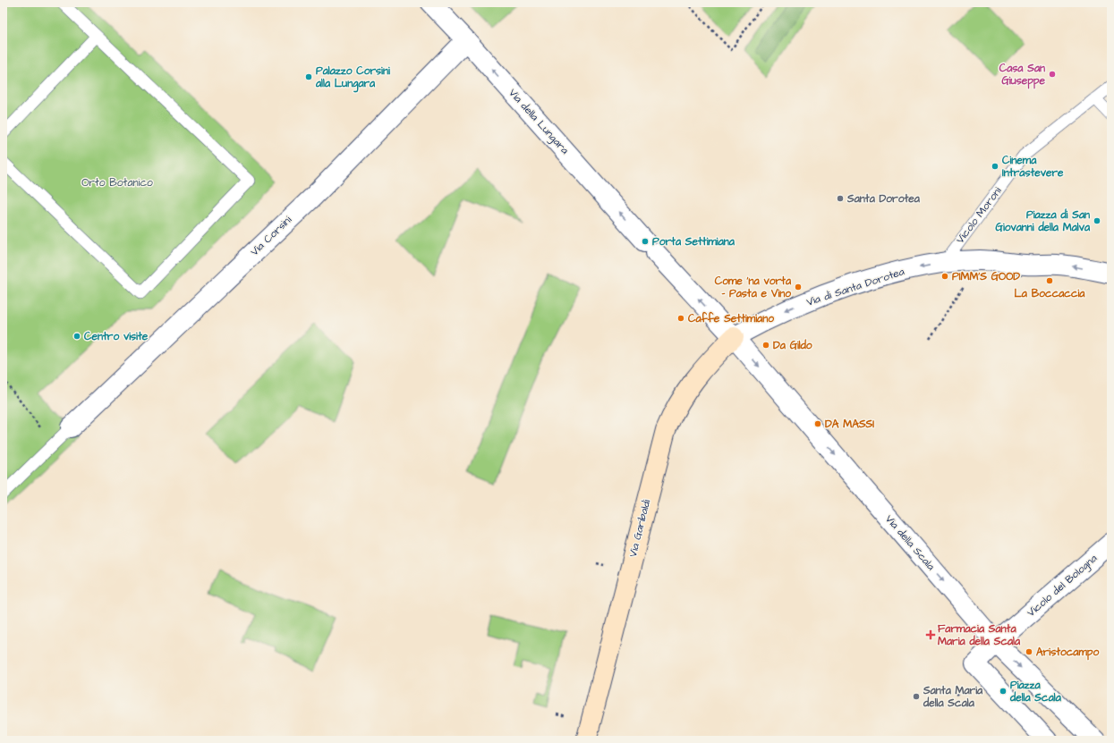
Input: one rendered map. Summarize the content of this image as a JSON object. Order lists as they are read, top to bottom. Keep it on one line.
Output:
{"streets":{"street":["Via della Lungara","Via Corsini","Via di Santa Dorotea","Via Garibaldi","Via della Scala","Vicolo del Bologna"],"lane":["Vicolo Moroni"]},"crossings":[["Via della Lungara","Via Corsini"],["Via della Lungara","Via di Santa Dorotea"],["Via della Lungara","Via Garibaldi"],["Via della Lungara","Via della Scala"],["Vicolo Moroni","Via di Santa Dorotea"],["Via di Santa Dorotea","Via Garibaldi"],["Via di Santa Dorotea","Via della Scala"],["Via Garibaldi","Via della Scala"],["Via della Scala","Vicolo del Bologna"]],"one_way":["Via della Lungara","Via di Santa Dorotea","Via della Scala"],"parks":["Orto Botanico"],"places":{"other":["Casa San Giuseppe","Palazzo Corsini alla Lungara","Cinema Intrastevere","Santa Dorotea","Piazza di San Giovanni della Malva","Porta Settimiana","PIMM'S GOOD","La Boccaccia","Come 'na vorta - Pasta e Vino","Caffe Settimiano","Centro visite","Da Gildo","DA MASSI","Aristocampo","Piazza della Scala","Santa Maria della Scala"],"health":["Farmacia Santa Maria della Scala"]}}
